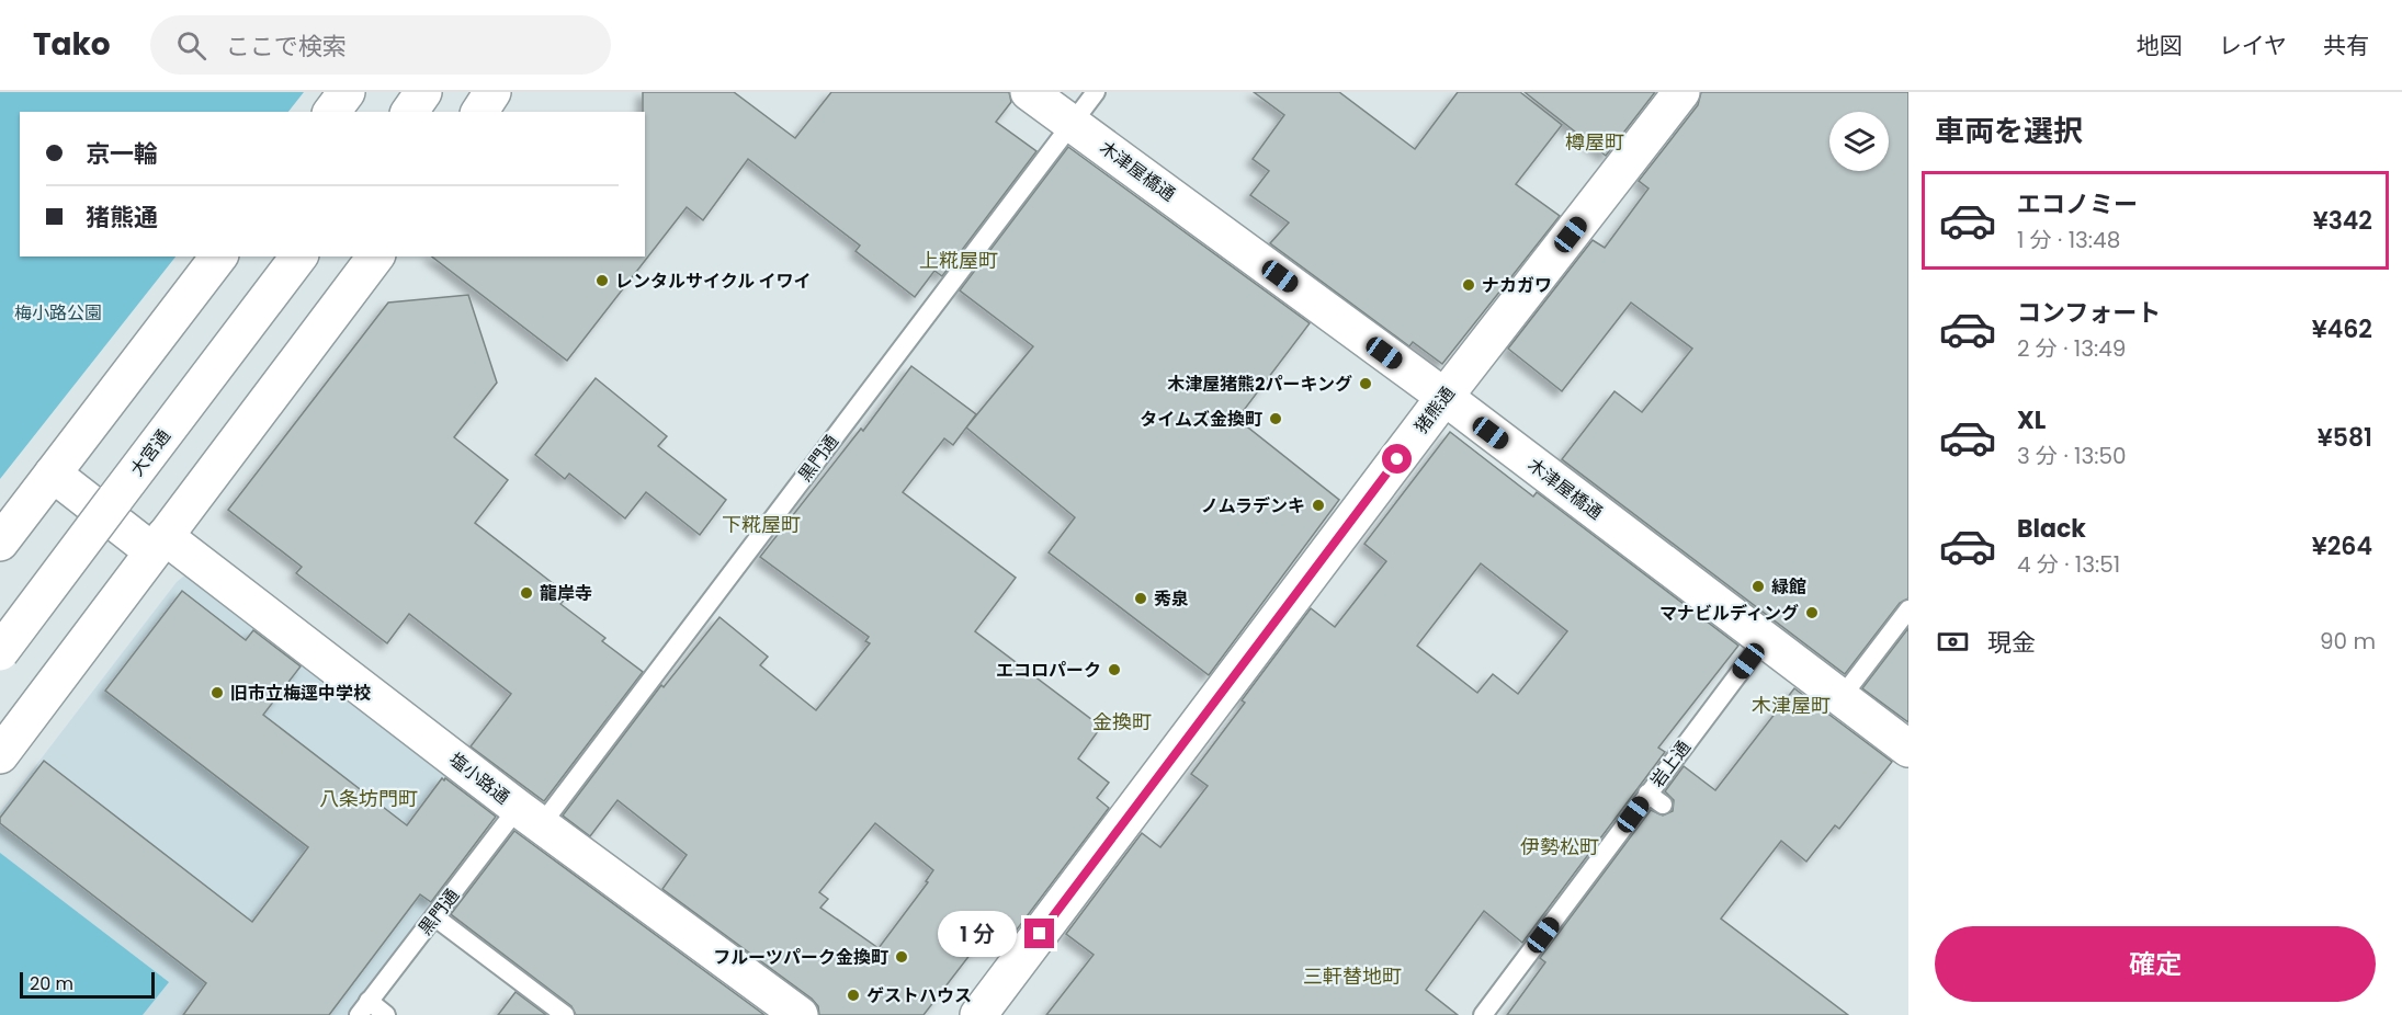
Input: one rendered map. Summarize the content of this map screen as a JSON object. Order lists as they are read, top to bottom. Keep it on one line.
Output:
{"streets":{"street":["木津屋橋通","猪熊通","大宮通","塩小路通"],"lane":["黒門通","岩上通"]},"crossings":[["木津屋橋通","猪熊通"],["木津屋橋通","黒門通"],["木津屋橋通","岩上通"],["黒門通","塩小路通"]],"districts":["樽屋町","上糀屋町","下糀屋町","木津屋町","金換町","八条坊門町","伊勢松町","三軒替地町"],"parks":["梅小路公園"],"places":["レンタルサイクル イワイ","ナカガワ","木津屋猪熊2パーキング","タイムズ金換町","ノムラデンキ","緑館","龍岸寺","秀泉","マナビルディング","エコロパーク","旧市立梅逕中学校","フルーツパーク金換町","ゲストハウス"],"scale_bar":"20 m","page":{"header":"Tako","search":"ここで検索","nav":["地図","レイヤ","共有"],"heading":"車両を選択","banner":["京一輪","猪熊通"],"list":[{"name":"エコノミー","note":"1 分 · 13:48","value":"¥342"},{"name":"コンフォート","note":"2 分 · 13:49","value":"¥462"},{"name":"XL","note":"3 分 · 13:50","value":"¥581"},{"name":"Black","note":"4 分 · 13:51","value":"¥264"}],"pay":["現金","90 m"],"bubble":"1 分","buttons":"確定","scale":"20 m"}}
